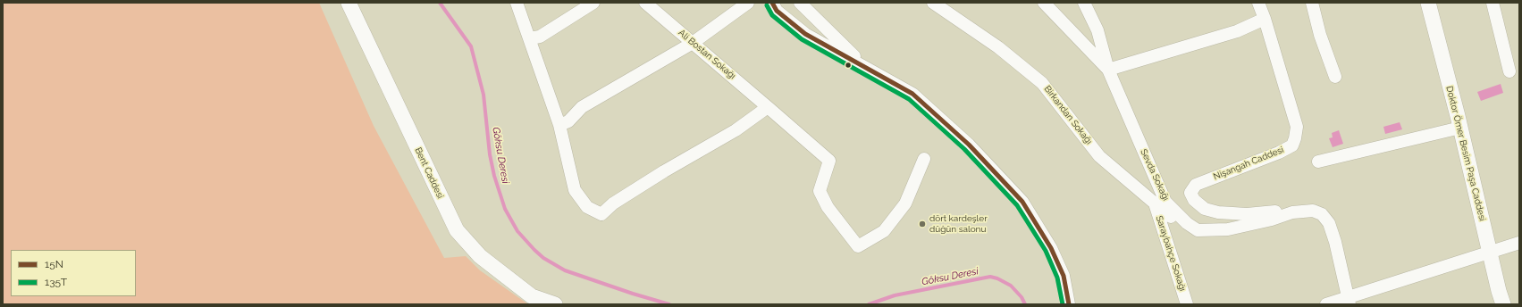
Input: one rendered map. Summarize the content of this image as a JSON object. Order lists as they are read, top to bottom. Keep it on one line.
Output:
{"streets":{"street":["Ali Bostan Sokağı","Birkandan Sokağı","Doktor Ömer Besim Paşa Caddesi","Nişangah Caddesi","Bent Caddesi","Sevda Sokaḡı","Saraybahçe Sokağı"]},"crossings":[["Birkandan Sokağı","Sevda Sokaḡı"],["Birkandan Sokağı","Saraybahçe Sokağı"]],"water":["Göksu Deresi"],"places":["dört kardeşler düğün salonu"],"lines":["transit line 15N","transit line 135T"],"legend":["15N","135T"]}
